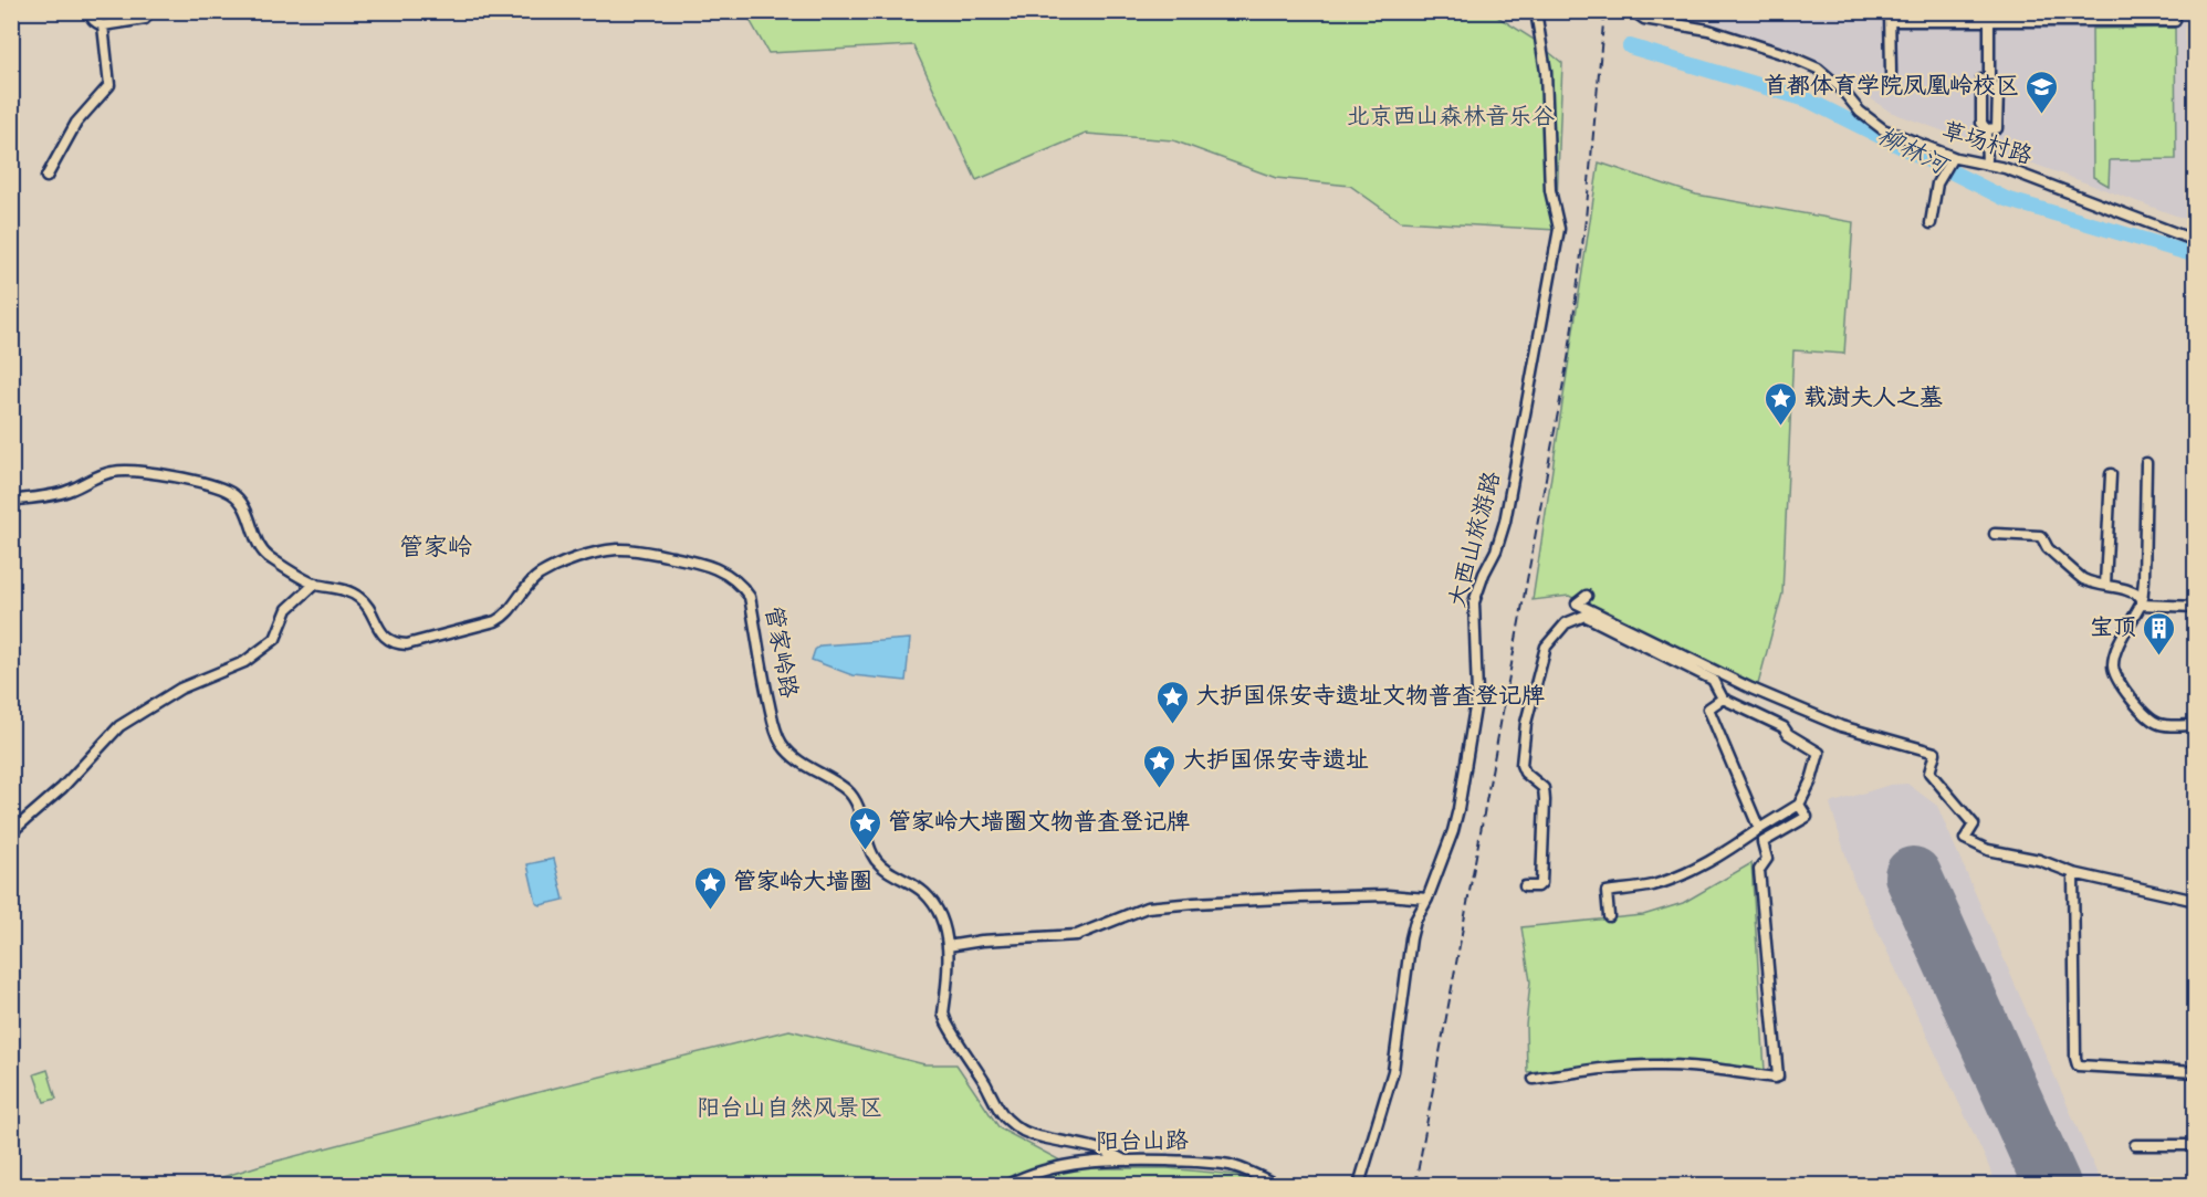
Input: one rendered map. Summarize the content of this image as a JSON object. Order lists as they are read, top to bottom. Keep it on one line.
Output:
{"streets":{"street":["草场村路","大西山旅游路","管家岭路","阳台山路"]},"crossings":[["管家岭路","阳台山路"]],"districts":["管家岭"],"water":["柳林河"],"parks":["北京西山森林音乐谷","阳台山自然风景区"],"places":{"school or university":["首都体育学院凤凰岭校区"],"place":["载澍夫人之墓","大护国保安寺遗址文物普查登记牌","大护国保安寺遗址","管家岭大墙圈文物普查登记牌","管家岭大墙圈"],"building":["宝顶"]}}
